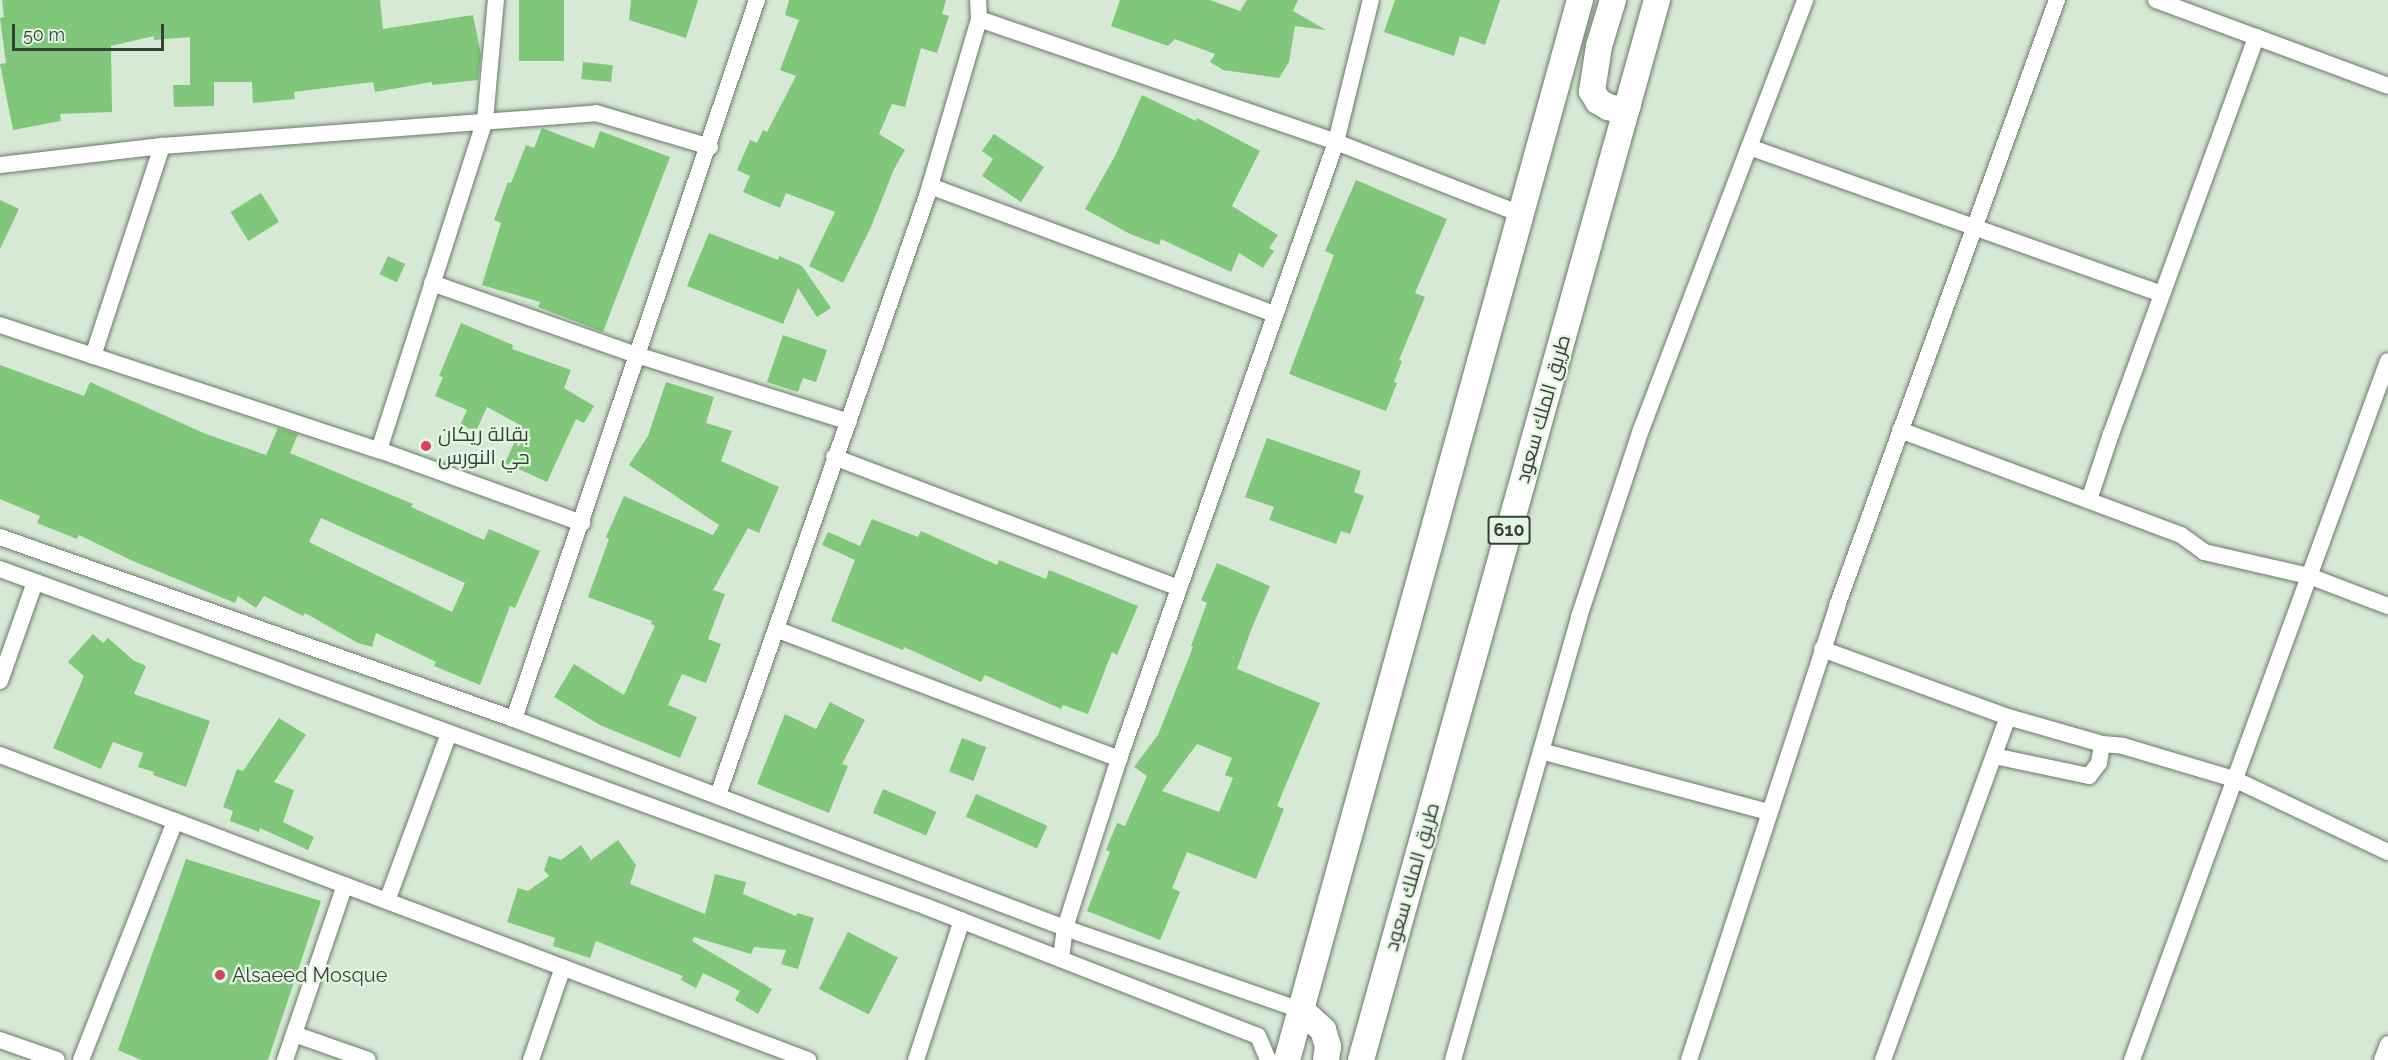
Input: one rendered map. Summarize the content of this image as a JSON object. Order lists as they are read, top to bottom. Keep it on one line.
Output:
{"streets":{"main road":["طريق الملك سعود","610"]},"places":["بقالة ريكان حي النورس","Alsaeed Mosque"],"scale_bar":"50 m"}
